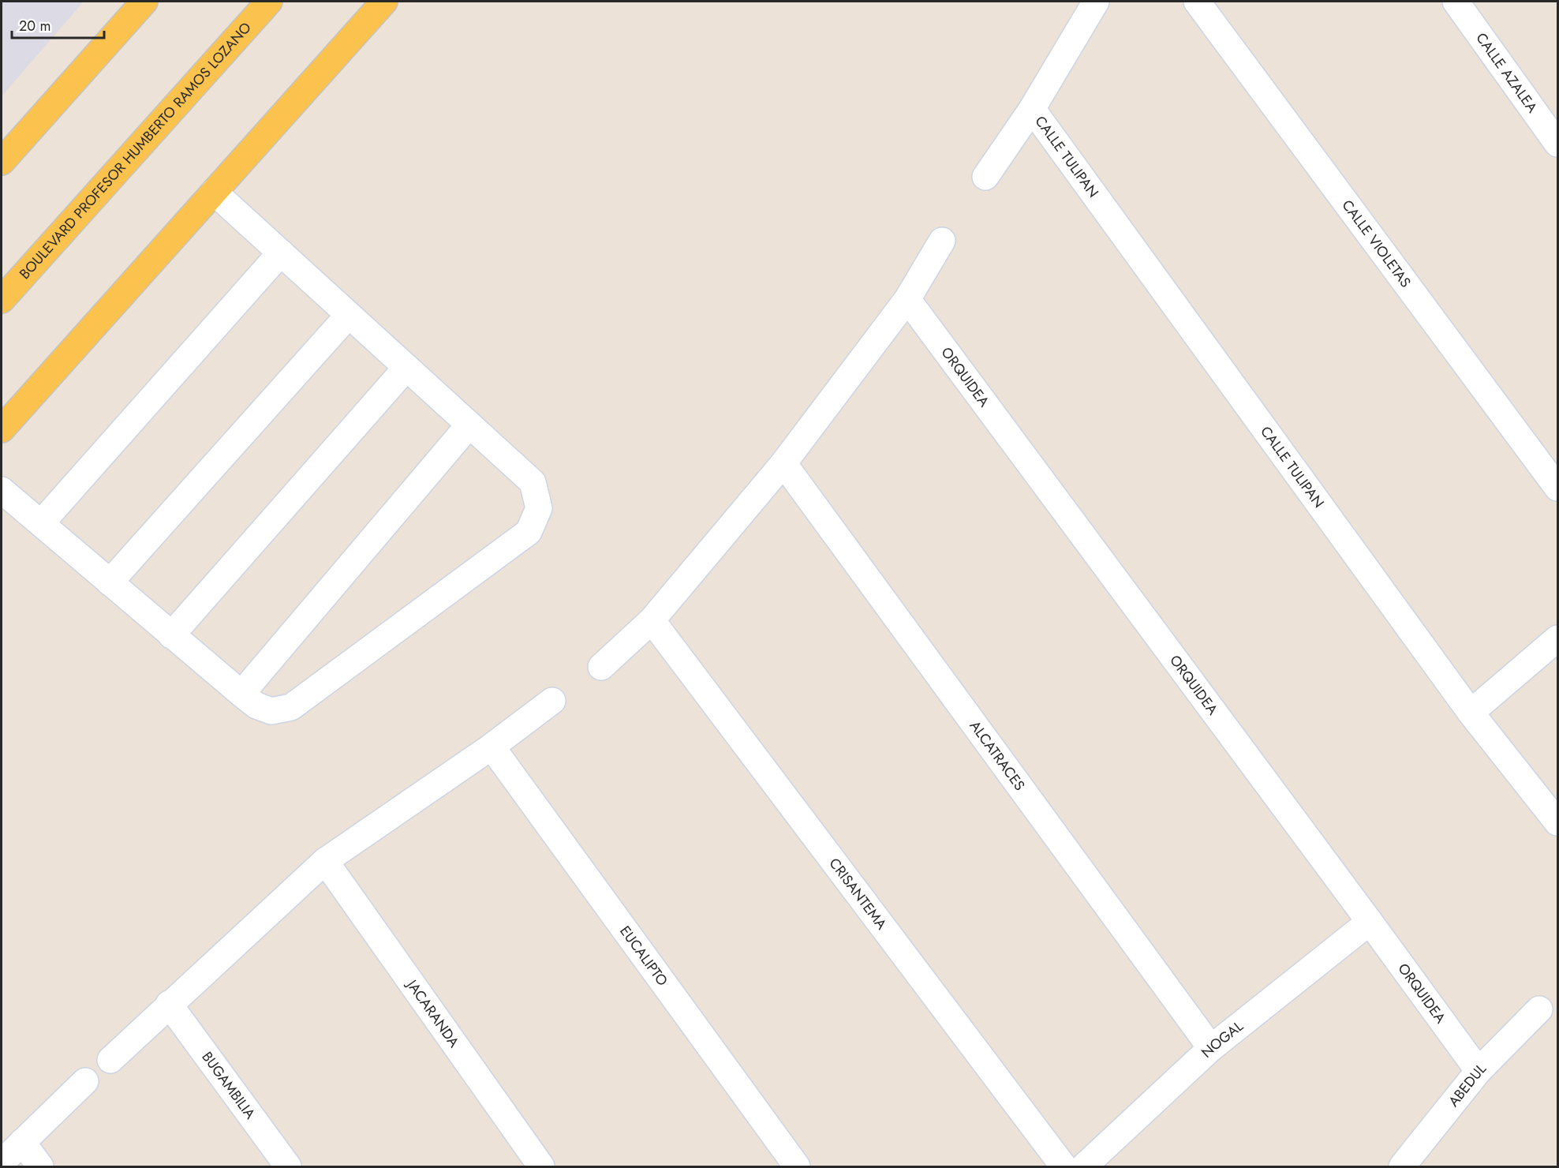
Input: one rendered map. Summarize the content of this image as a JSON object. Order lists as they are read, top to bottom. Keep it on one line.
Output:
{"streets":{"main road":["BOULEVARD PROFESOR HUMBERTO RAMOS LOZANO"],"street":["CALLE AZALEA","CALLE TULIPAN","CALLE VIOLETAS","ORQUIDEA","ALCATRACES","CRISANTEMA","EUCALIPTO","JACARANDA","NOGAL","BUGAMBILIA","ABEDUL"]},"crossings":[["ORQUIDEA","NOGAL"],["ORQUIDEA","ABEDUL"],["ALCATRACES","NOGAL"]],"scale_bar":"20 m"}
